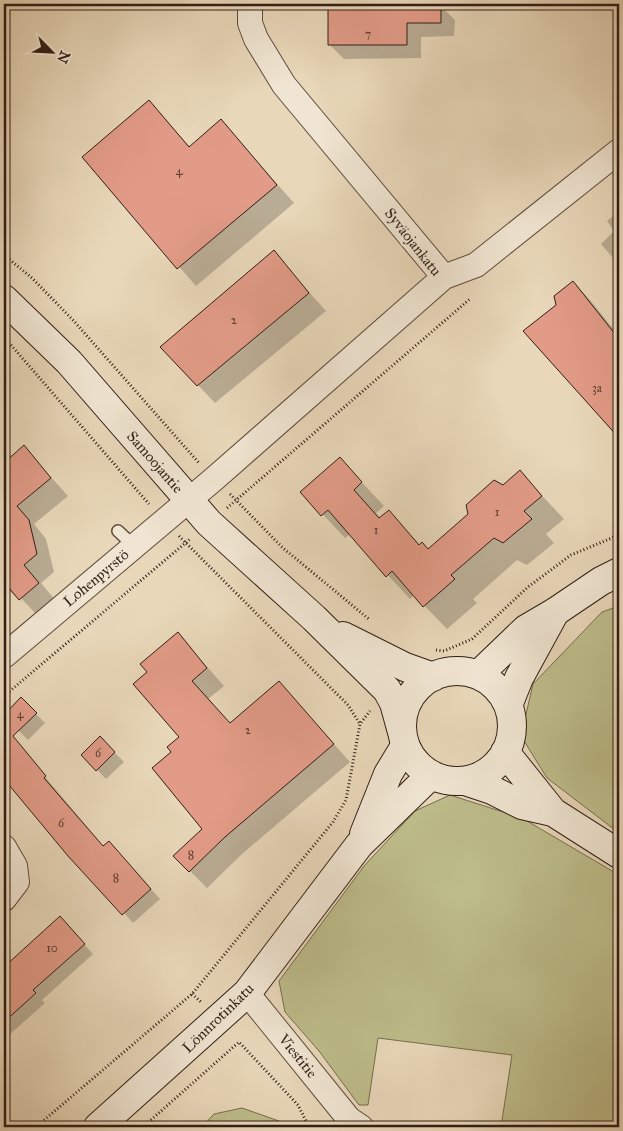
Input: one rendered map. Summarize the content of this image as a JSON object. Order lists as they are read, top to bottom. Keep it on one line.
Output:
{"streets":{"street":["Syväojankatu","Samoojantie","Lohenpyrstö","Lönnrotinkatu","Viestitie"]},"crossings":[["Syväojankatu","Samoojantie"],["Syväojankatu","Lohenpyrstö"],["Samoojantie","Lohenpyrstö"],["Samoojantie","Lönnrotinkatu"],["Lönnrotinkatu","Viestitie"]],"house_numbers":["7","4","2","3a","1","1","4","2","6","6","8","8","10"],"north":"bottom right"}
